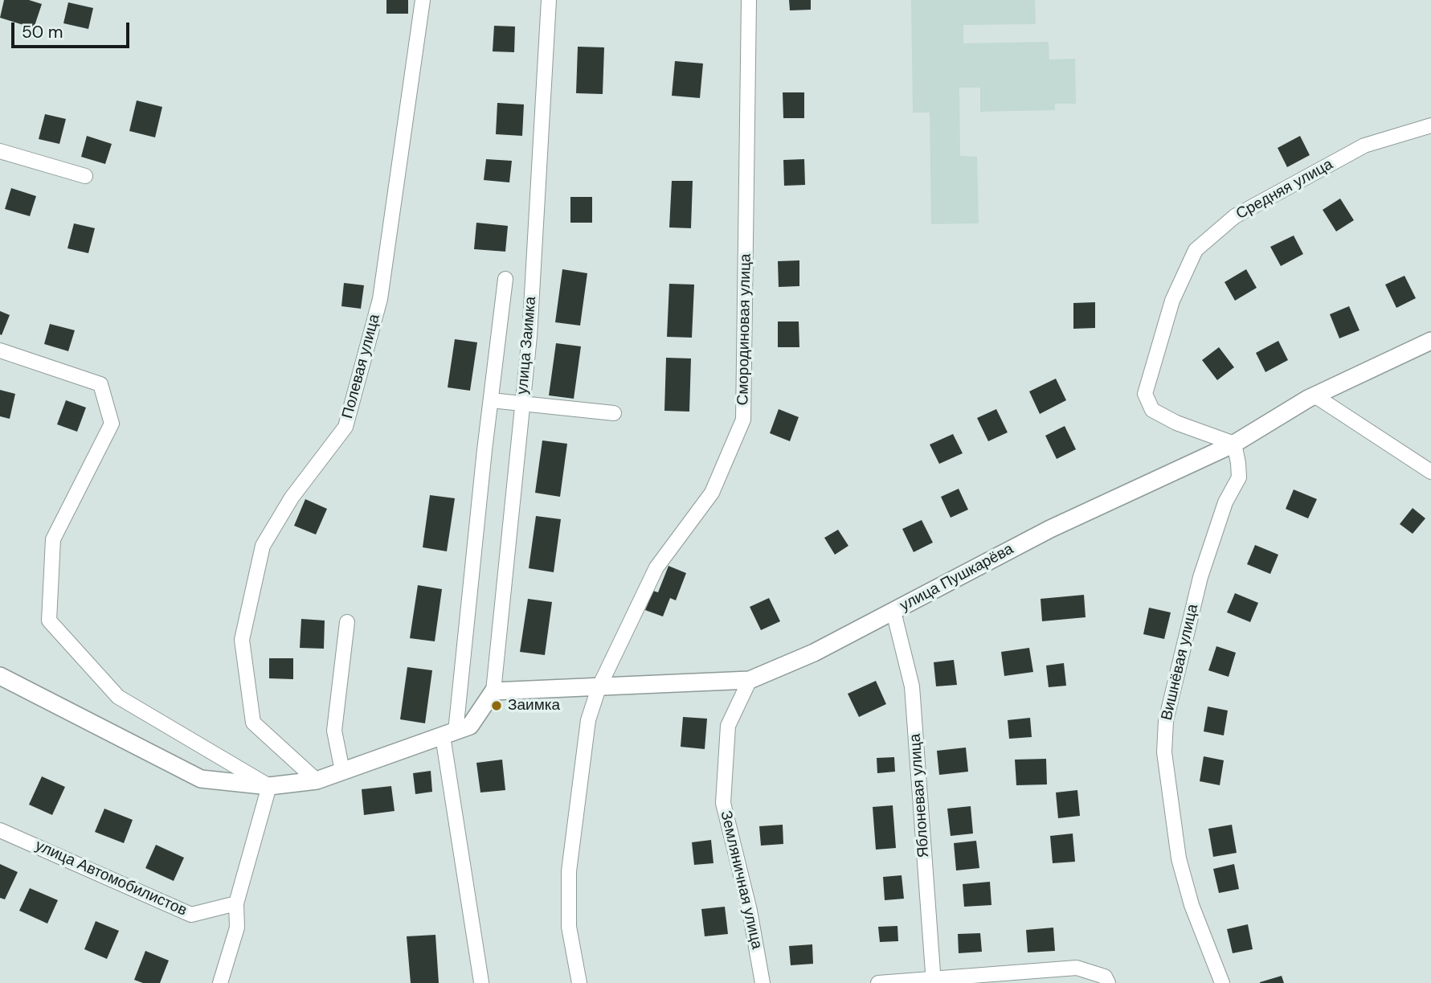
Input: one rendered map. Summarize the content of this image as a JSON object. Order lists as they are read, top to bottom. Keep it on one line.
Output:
{"streets":{"street":["Средняя улица","Смородиновая улица","улица Заимка","Полевая улица","улица Пушкарёва","Вишнёвая улица","Яблоневая улица","улица Автомобилистов","Земляничная улица"]},"crossings":[["Средняя улица","улица Пушкарёва"],["Средняя улица","Вишнёвая улица"],["Смородиновая улица","улица Пушкарёва"],["улица Заимка","улица Пушкарёва"],["улица Пушкарёва","Вишнёвая улица"],["улица Пушкарёва","Яблоневая улица"],["улица Пушкарёва","Земляничная улица"]],"places":["Заимка"],"scale_bar":"50 m"}
